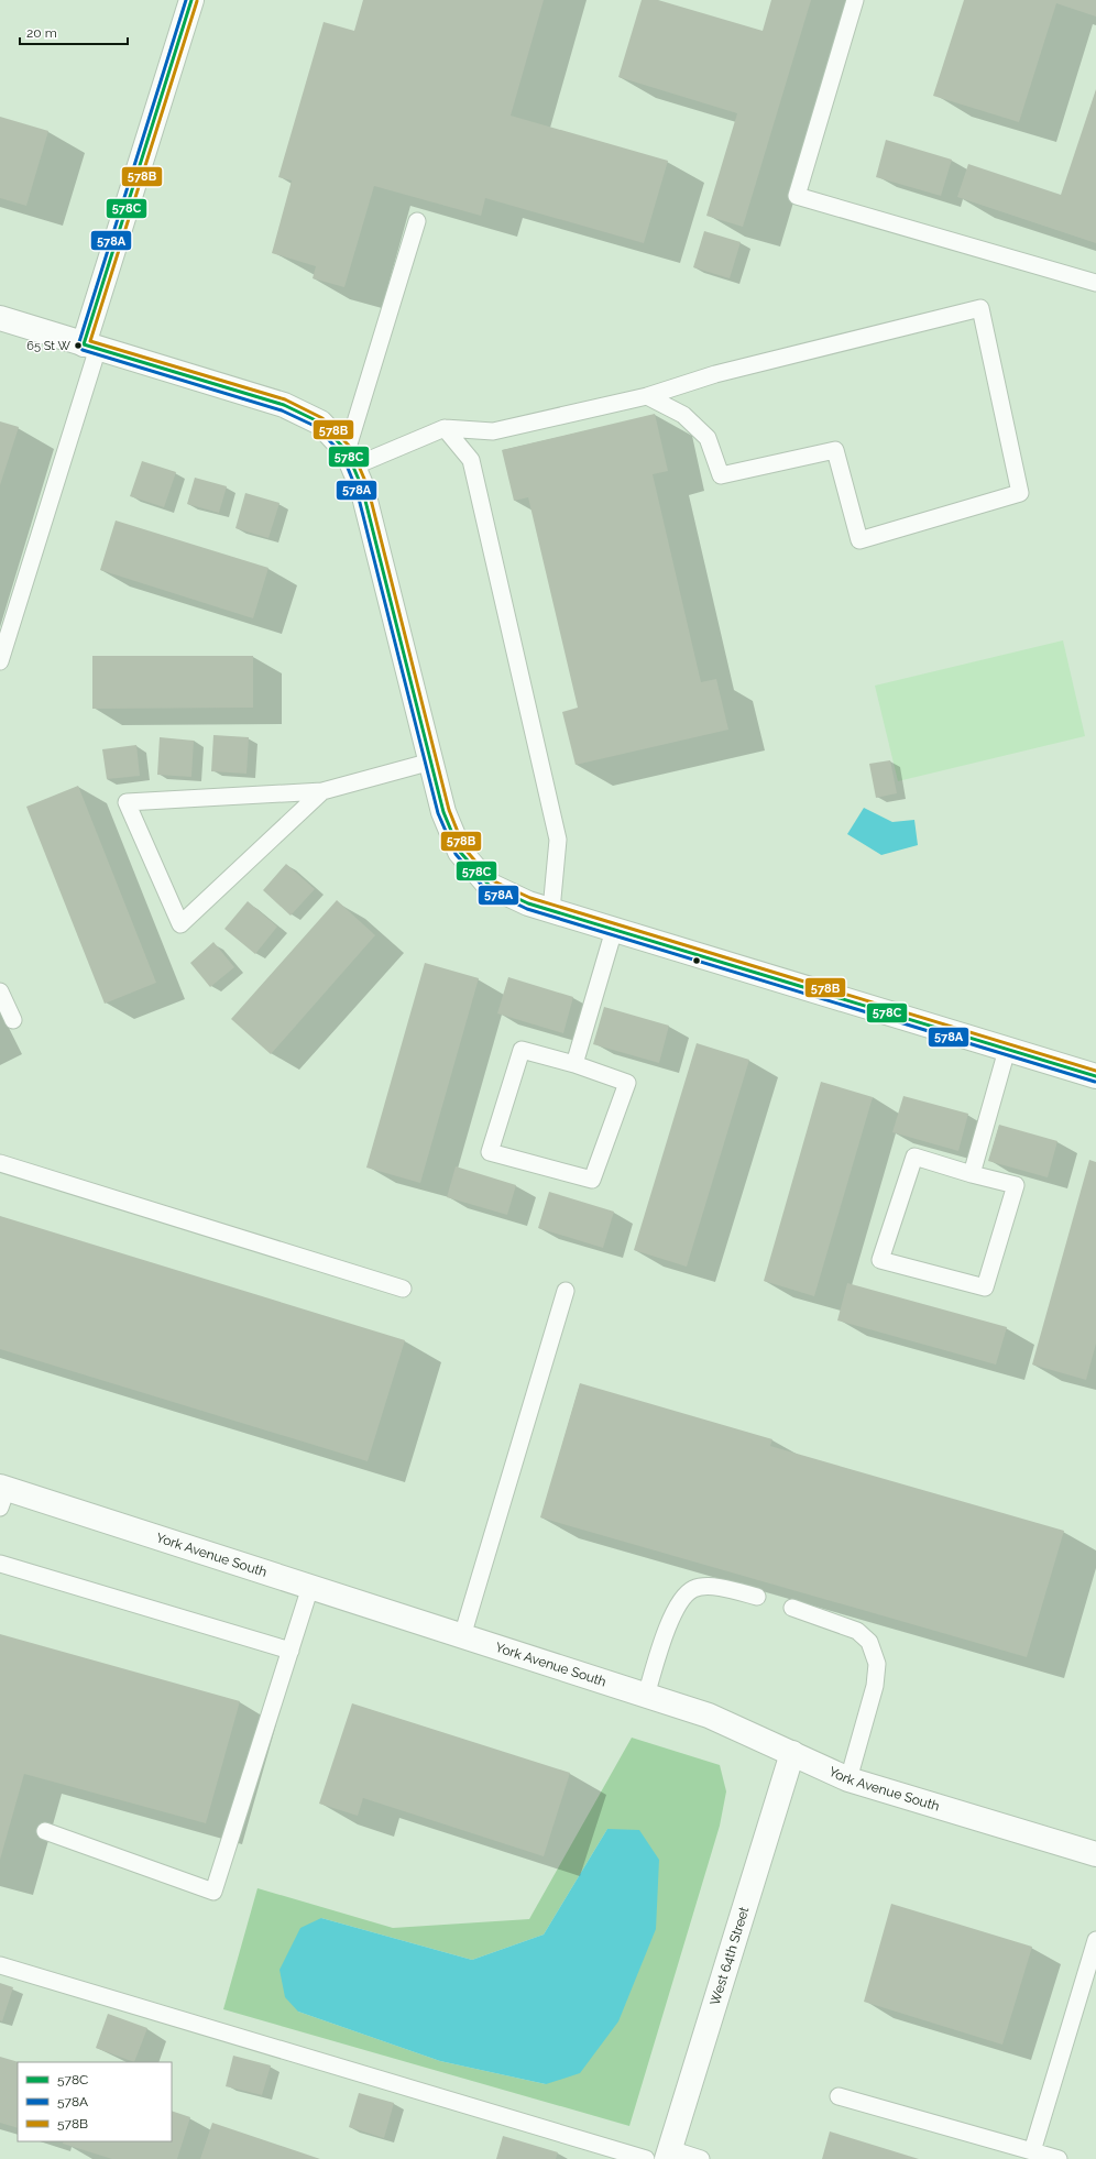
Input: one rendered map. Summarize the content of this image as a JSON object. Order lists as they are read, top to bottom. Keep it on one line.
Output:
{"streets":{"street":["York Avenue South","West 64th Street"]},"crossings":[["York Avenue South","West 64th Street"]],"places":["65 St W"],"lines":["transit line 578C","transit line 578A","transit line 578B"],"legend":["578C","578A","578B"],"scale_bar":"20 m"}
